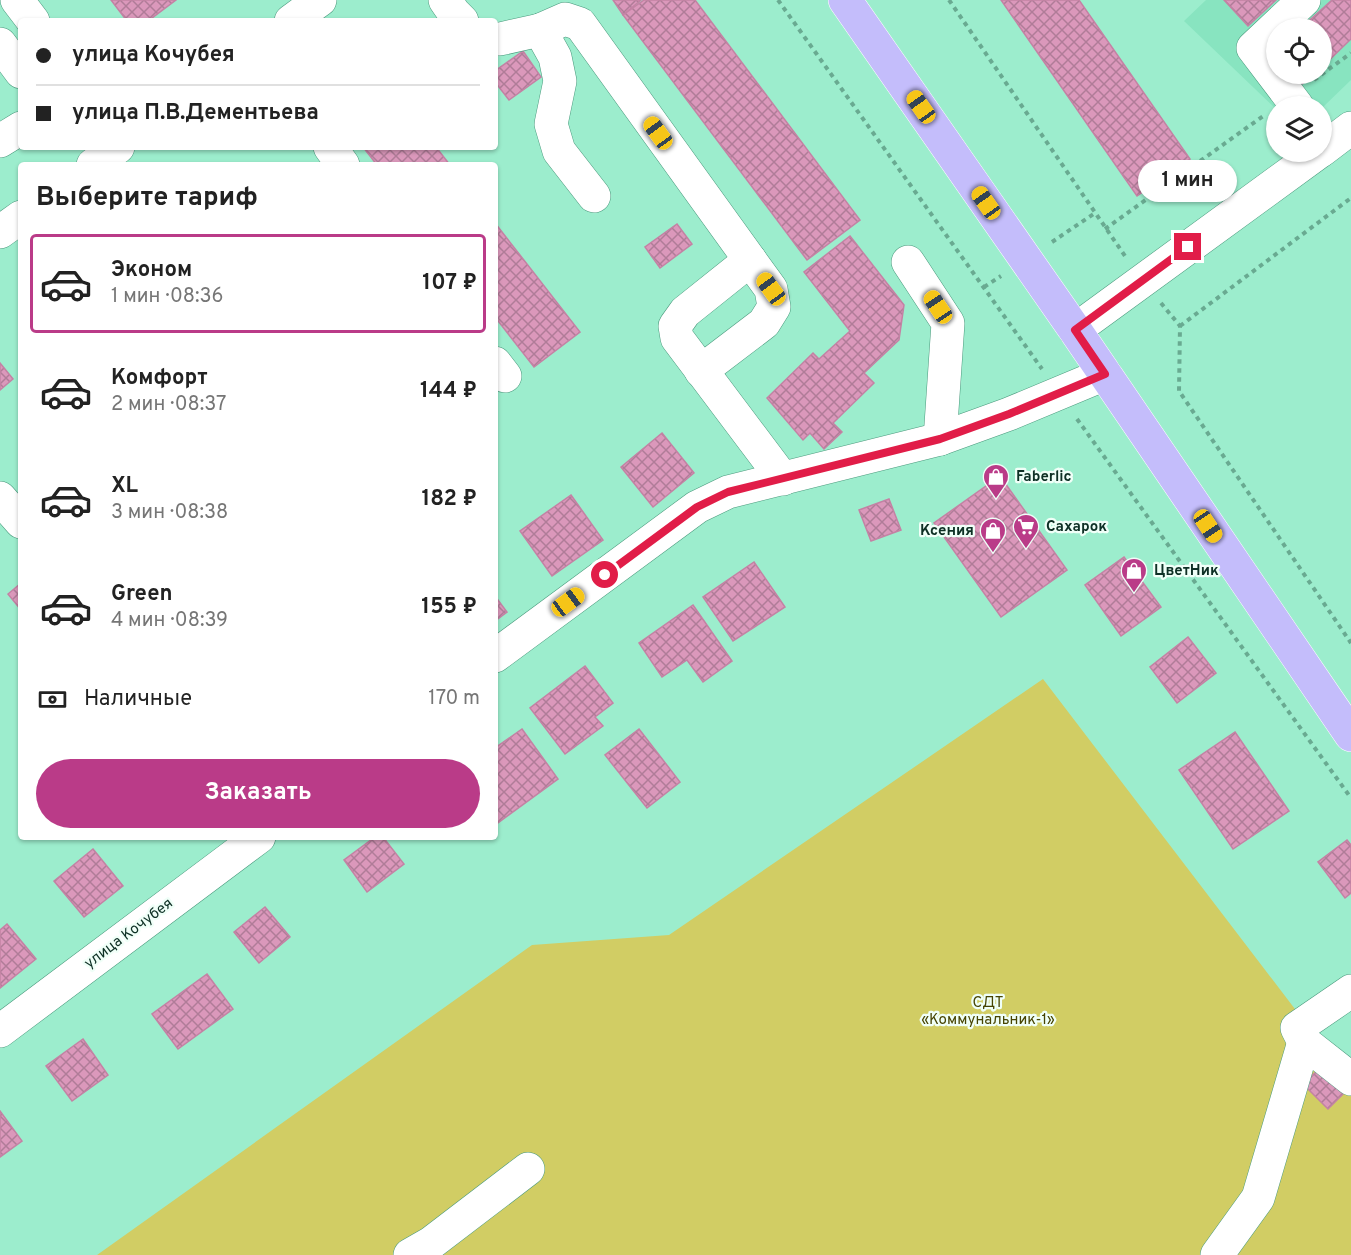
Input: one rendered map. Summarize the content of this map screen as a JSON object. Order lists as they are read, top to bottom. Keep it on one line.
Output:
{"streets":{"street":["улица Кочубея"]},"parks":["СДТ «Коммунальник-1»"],"places":{"shop":["Faberlic","Ксения","ЦветНик"],"supermarket":["Сахарок"]},"page":{"banner":["улица Кочубея","улица П.В.Дементьева"],"bubble":"1 мин","heading":"Выберите тариф","list":[{"name":"Эконом","note":"1 мин · 08:36","value":"107 ₽"},{"name":"Комфорт","note":"2 мин · 08:37","value":"144 ₽"},{"name":"XL","note":"3 мин · 08:38","value":"182 ₽"},{"name":"Green","note":"4 мин · 08:39","value":"155 ₽"}],"pay":["Наличные","170 m"],"buttons":"Заказать"}}
